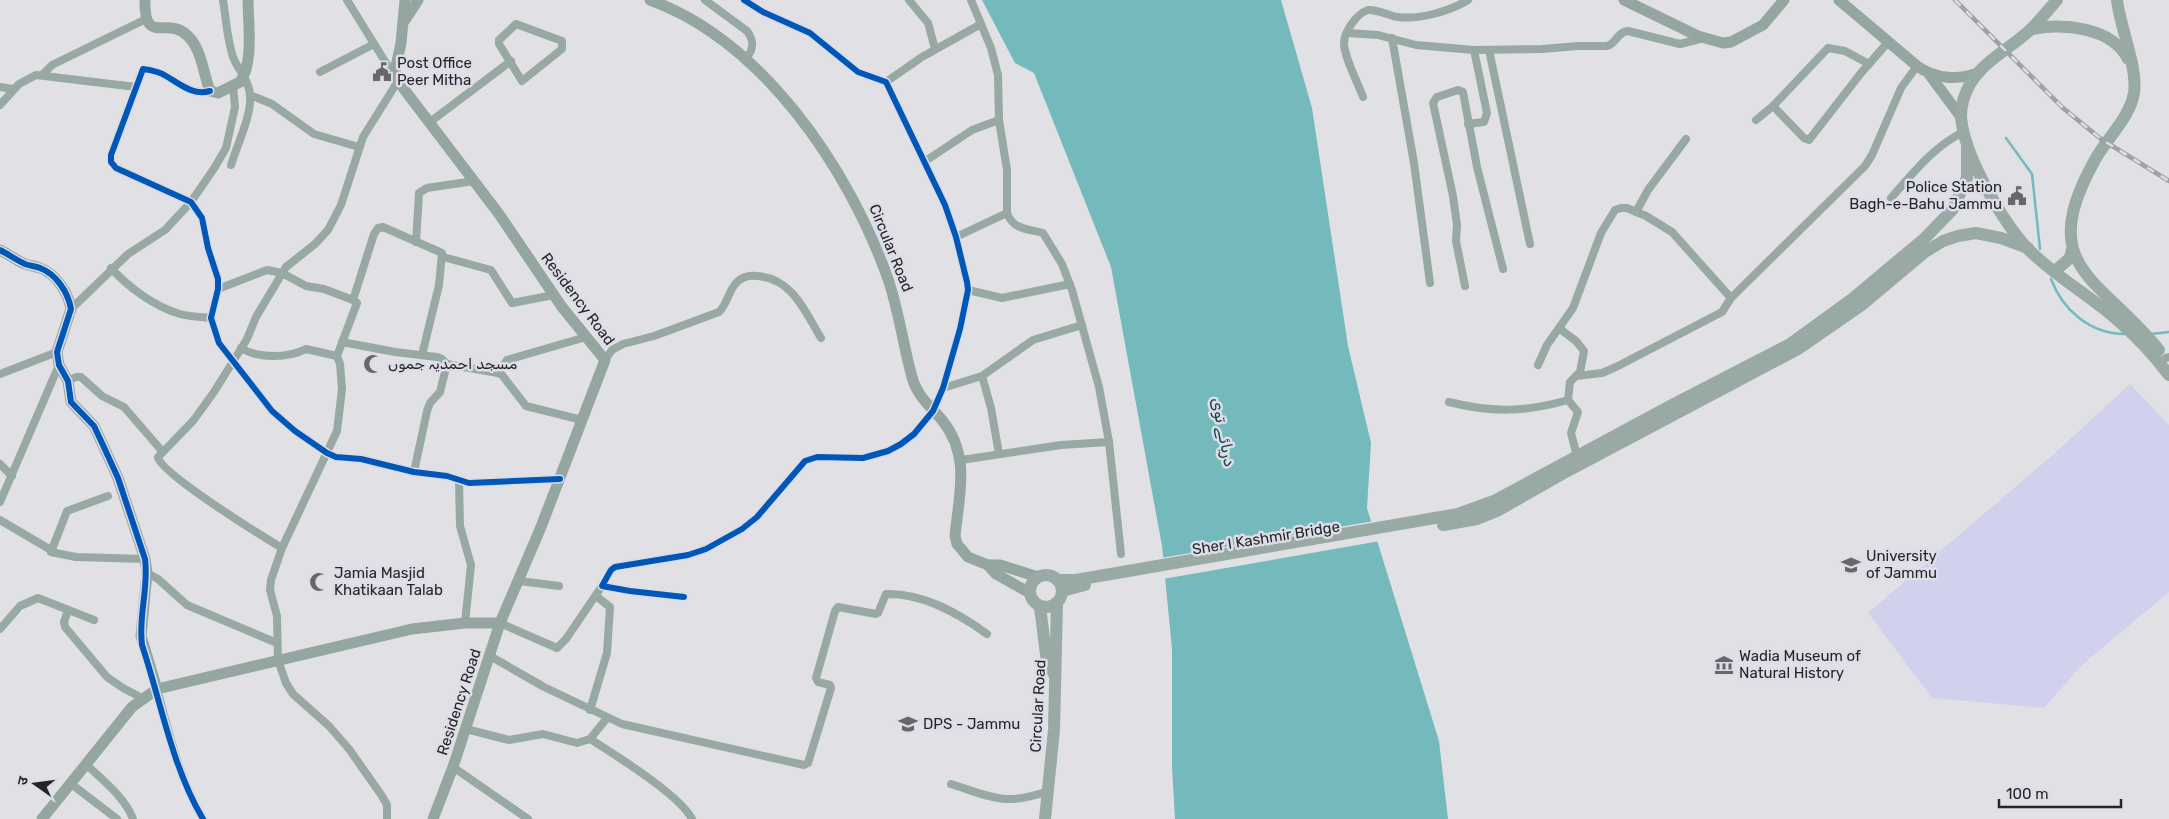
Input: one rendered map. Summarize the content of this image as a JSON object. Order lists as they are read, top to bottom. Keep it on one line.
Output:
{"streets":{"main road":["Circular Road","Residency Road","Sher I Kashmir Bridge"]},"crossings":[["Circular Road","Sher I Kashmir Bridge"]],"water":["دریائے توی"],"places":{"public building":["Post Office Peer Mitha","Police Station Bagh-e-Bahu Jammu"],"mosque":["مسجد احمدیہ جموں","Jamia Masjid Khatikaan Talab"],"school or university":["University of Jammu","DPS - Jammu"],"museum":["Wadia Museum of Natural History"]},"scale_bar":"100 m","north":"left"}
